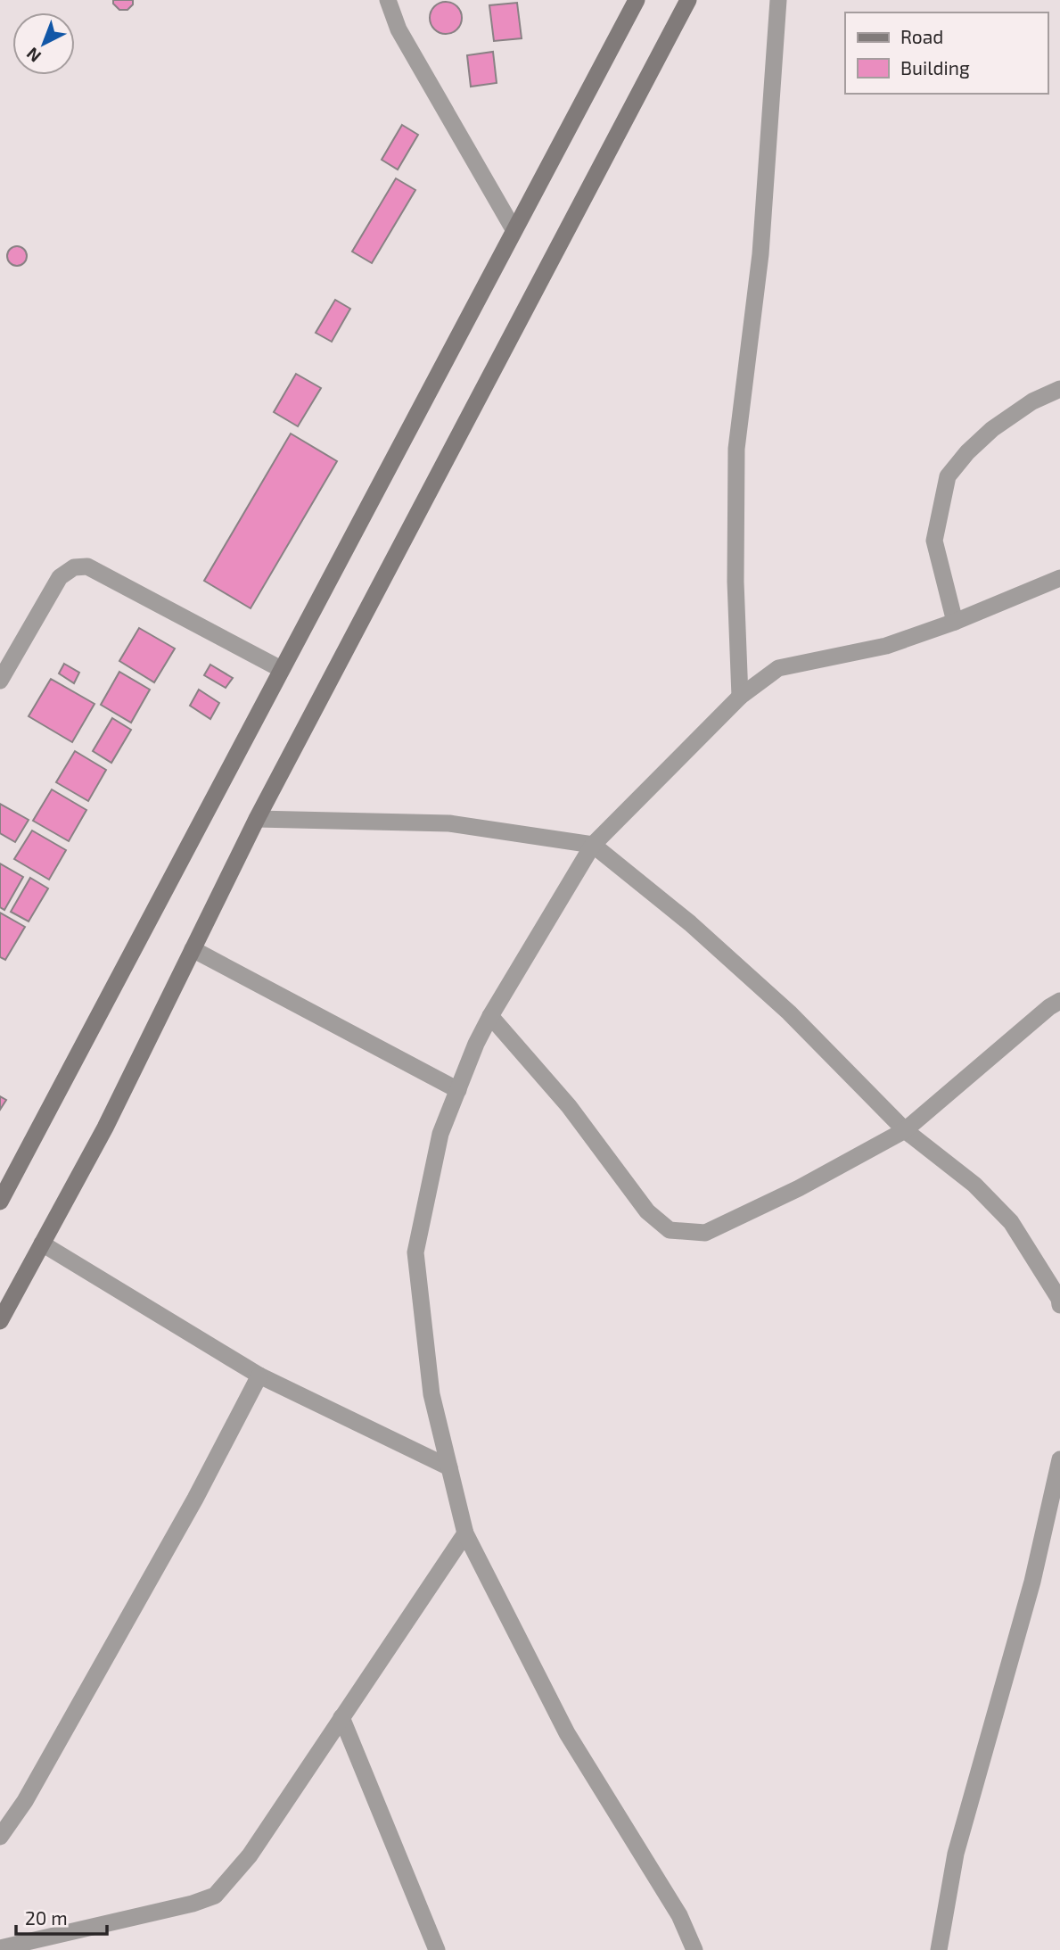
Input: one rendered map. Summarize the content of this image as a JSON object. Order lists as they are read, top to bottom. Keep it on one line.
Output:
{"legend":["Road","Building"],"scale_bar":"20 m","north":"bottom left"}
